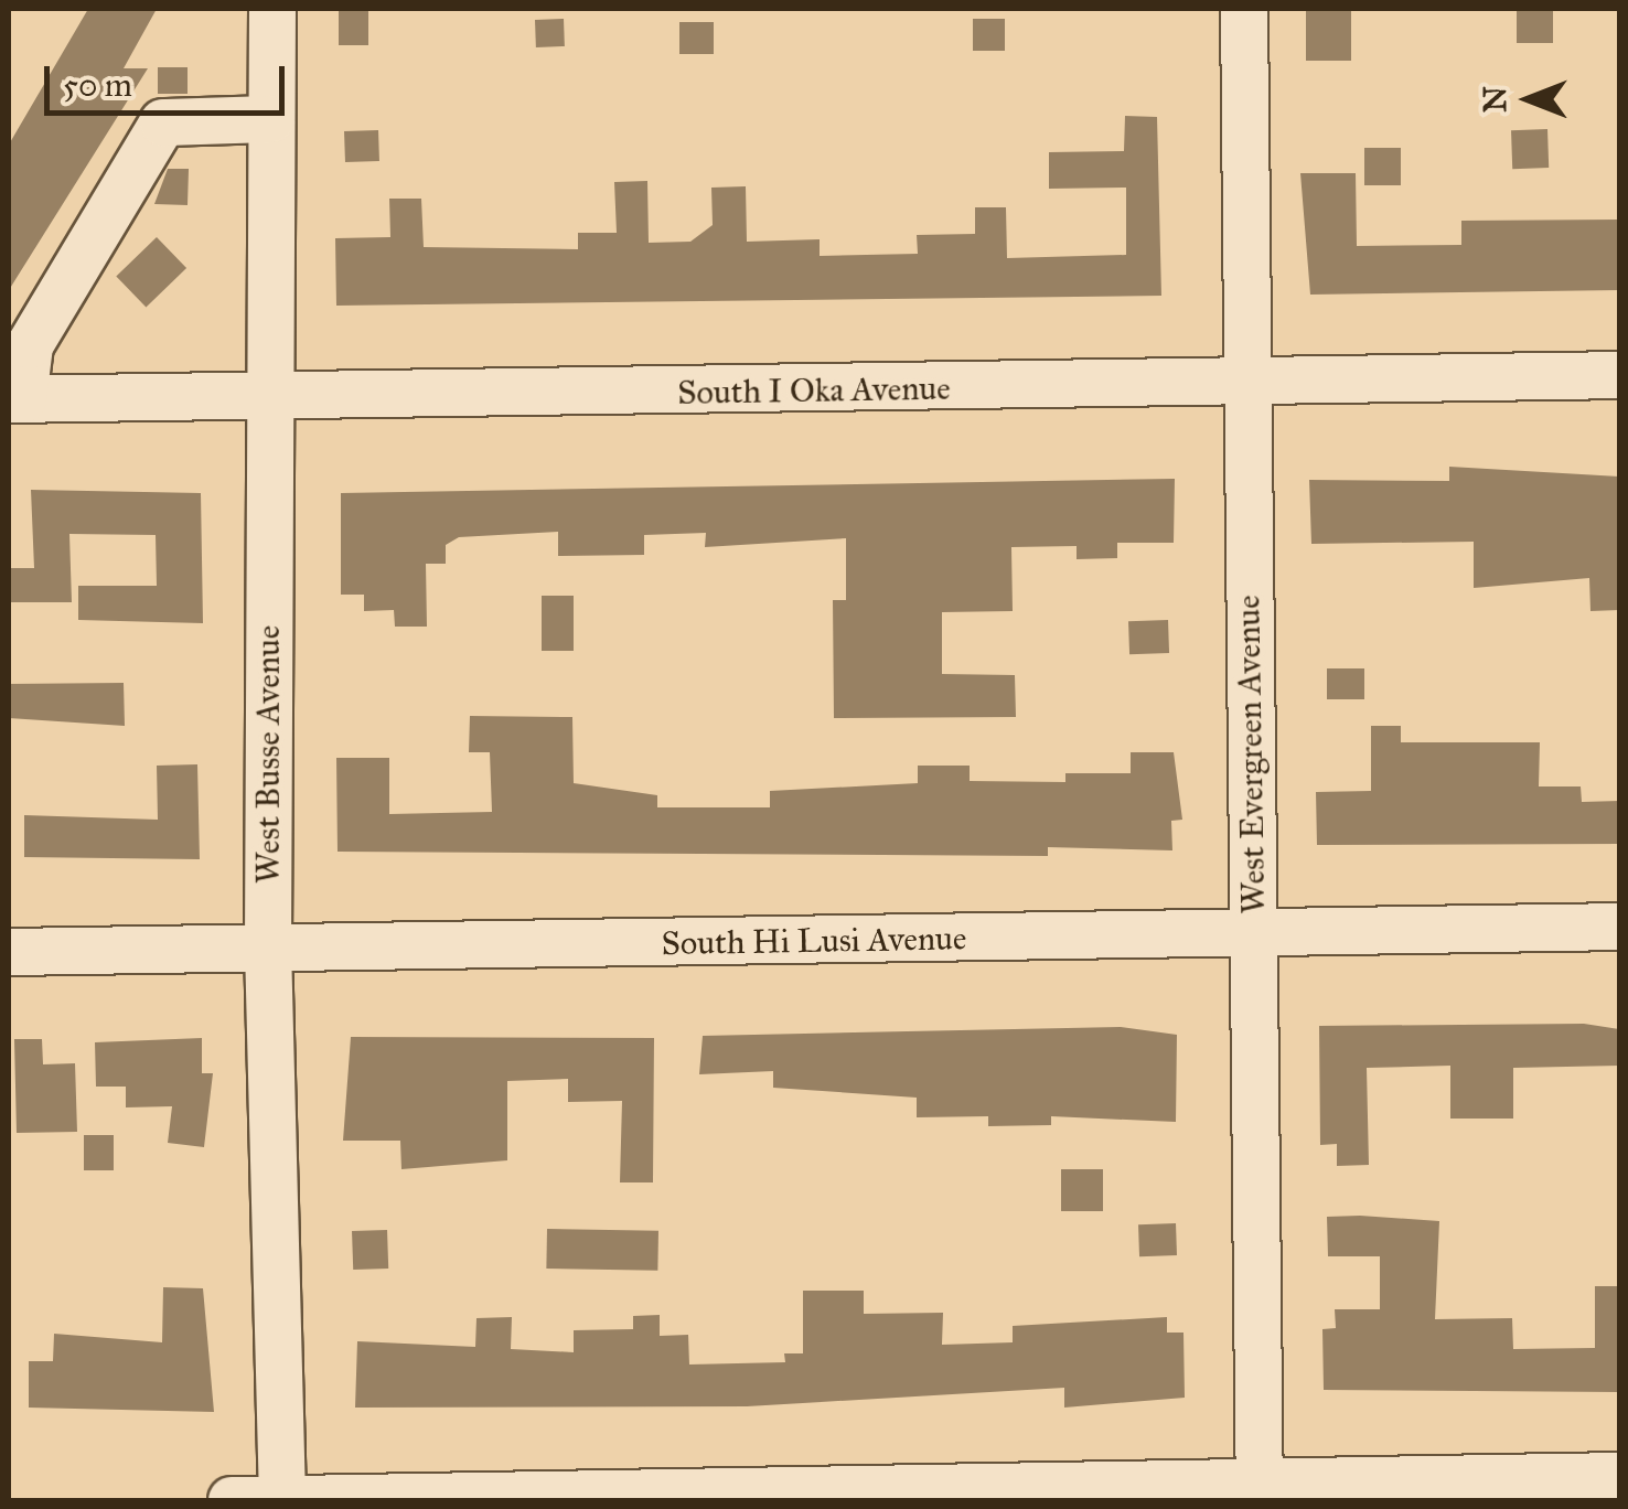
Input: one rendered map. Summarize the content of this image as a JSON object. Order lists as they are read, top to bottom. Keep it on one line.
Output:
{"streets":{"street":["South I Oka Avenue","West Busse Avenue","West Evergreen Avenue","South Hi Lusi Avenue"]},"crossings":[["South I Oka Avenue","West Busse Avenue"],["South I Oka Avenue","West Evergreen Avenue"],["West Busse Avenue","South Hi Lusi Avenue"],["West Evergreen Avenue","South Hi Lusi Avenue"]],"scale_bar":"50 m","north":"left"}
